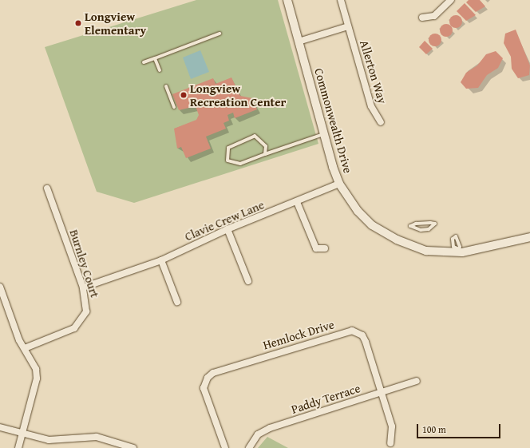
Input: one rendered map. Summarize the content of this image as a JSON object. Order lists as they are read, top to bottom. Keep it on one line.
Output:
{"streets":{"street":["Allerton Way","Commonwealth Drive","Clavie Crew Lane","Burnley Court","Hemlock Drive","Paddy Terrace"]},"crossings":[["Commonwealth Drive","Clavie Crew Lane"],["Clavie Crew Lane","Burnley Court"],["Hemlock Drive","Paddy Terrace"]],"places":["Longview Elementary","Longview Recreation Center"],"scale_bar":"100 m"}
